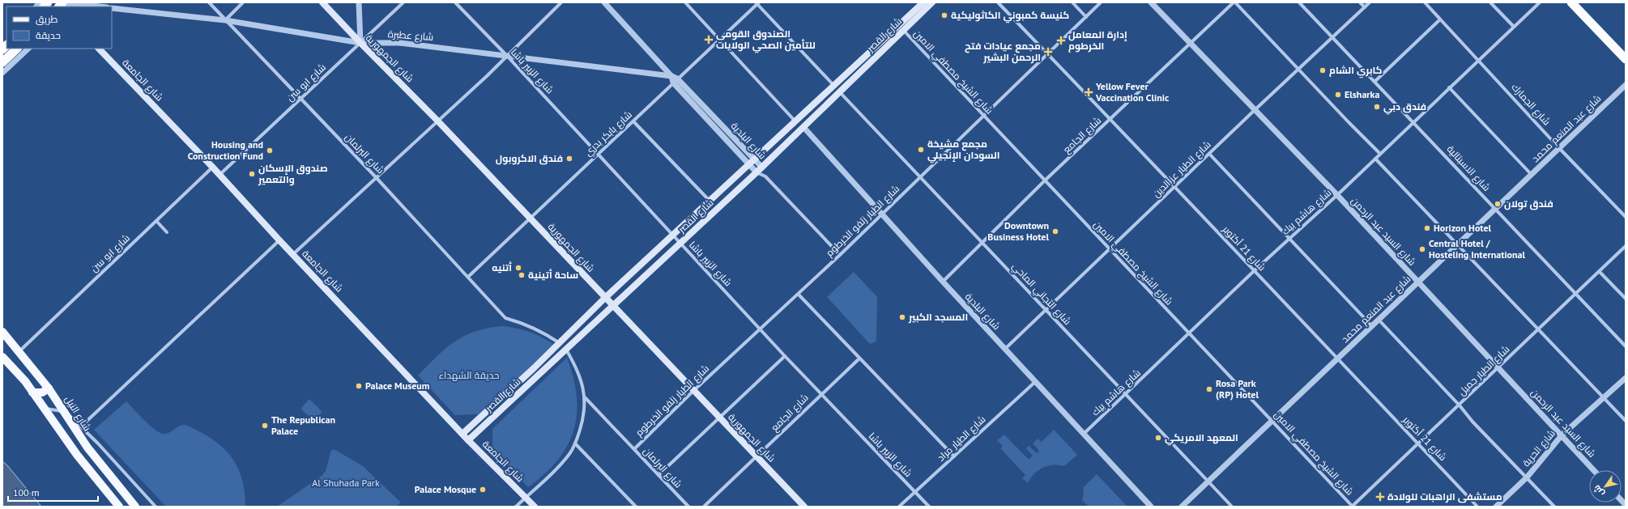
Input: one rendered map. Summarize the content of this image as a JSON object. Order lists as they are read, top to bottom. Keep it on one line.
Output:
{"streets":{"main road":["شارع القصر","شارع الجمهورية","شارع الجامعة","شارع النيل"],"street":["شارع عطبرة","شارع الزبير باشا","شارع الشيخ مصطفي الامين","شارع ابو سن","شارع الجمارك","شارع عبد المنعم محمد","شارع بابكر بدري","شارع الجامع","شارع البلدية","شارع البرلمان","شارع الاسبتالية","شارع الطيار عز الدين","شارع هاشم بيك","شارع الطيار زلفو الخرطوم","شارع السيد عبد الرحمن","شارع 21 أكتوبر","شارع التجاني الماحي","شارع الطيار جميل","شارع الطيار مراد","شارع الحرية"]},"crossings":[["شارع القصر","شارع الجمهورية"],["شارع القصر","شارع الزبير باشا"],["شارع القصر","شارع الشيخ مصطفي الامين"],["شارع القصر","شارع الجامعة"],["شارع القصر","شارع البلدية"],["شارع القصر","شارع البرلمان"],["شارع القصر","شارع التجاني الماحي"],["شارع عطبرة","شارع الجمهورية"],["شارع عطبرة","شارع الزبير باشا"],["شارع عطبرة","شارع ابو سن"],["شارع عطبرة","شارع بابكر بدري"],["شارع عطبرة","شارع البلدية"],["شارع عطبرة","شارع البرلمان"],["شارع الجمهورية","شارع ابو سن"],["شارع الجمهورية","شارع بابكر بدري"],["شارع الجمهورية","شارع الجامع"],["شارع الجمهورية","شارع الطيار زلفو الخرطوم"],["شارع الزبير باشا","شارع بابكر بدري"],["شارع الزبير باشا","شارع الجامع"],["شارع الزبير باشا","شارع الطيار زلفو الخرطوم"],["شارع الزبير باشا","شارع الطيار مراد"],["شارع الشيخ مصطفي الامين","شارع عبد المنعم محمد"],["شارع الشيخ مصطفي الامين","شارع الجامع"],["شارع الشيخ مصطفي الامين","شارع الطيار عز الدين"],["شارع الشيخ مصطفي الامين","شارع هاشم بيك"],["شارع الشيخ مصطفي الامين","شارع الطيار زلفو الخرطوم"],["شارع الشيخ مصطفي الامين","شارع الطيار جميل"],["شارع الجامعة","شارع ابو سن"],["شارع ابو سن","شارع البرلمان"],["شارع ابو سن","شارع النيل"],["شارع الجمارك","شارع عبد المنعم محمد"],["شارع الجمارك","شارع هاشم بيك"],["شارع عبد المنعم محمد","شارع الاسبتالية"],["شارع عبد المنعم محمد","شارع السيد عبد الرحمن"],["شارع عبد المنعم محمد","شارع 21 أكتوبر"],["شارع عبد المنعم محمد","شارع التجاني الماحي"],["شارع بابكر بدري","شارع البلدية"],["شارع بابكر بدري","شارع البرلمان"],["شارع الجامع","شارع البلدية"],["شارع الجامع","شارع السيد عبد الرحمن"],["شارع الجامع","شارع 21 أكتوبر"],["شارع الجامع","شارع التجاني الماحي"],["شارع البلدية","شارع الطيار عز الدين"],["شارع البلدية","شارع هاشم بيك"],["شارع البلدية","شارع الطيار زلفو الخرطوم"],["شارع البلدية","شارع الطيار مراد"],["شارع البرلمان","شارع الطيار زلفو الخرطوم"],["شارع الاسبتالية","شارع الطيار عز الدين"],["شارع الاسبتالية","شارع هاشم بيك"],["شارع الاسبتالية","شارع الطيار جميل"],["شارع الطيار عز الدين","شارع السيد عبد الرحمن"],["شارع الطيار عز الدين","شارع 21 أكتوبر"],["شارع الطيار عز الدين","شارع التجاني الماحي"],["شارع هاشم بيك","شارع السيد عبد الرحمن"],["شارع هاشم بيك","شارع 21 أكتوبر"],["شارع هاشم بيك","شارع التجاني الماحي"],["شارع الطيار زلفو الخرطوم","شارع 21 أكتوبر"],["شارع الطيار زلفو الخرطوم","شارع التجاني الماحي"],["شارع السيد عبد الرحمن","شارع الطيار جميل"],["شارع السيد عبد الرحمن","شارع الحرية"],["شارع 21 أكتوبر","شارع الطيار جميل"]],"parks":["حديقة الشهداء","Al Shuhada Park"],"places":{"other":["كنيسة كمبوني الكاثوليكية","كابري الشام","Elsharka","فندق دبي","مجمع مشيخة السودان الإنجيلي","Housing and Construction Fund","فندق الاكروبول","صندوق الإسكان والتعمير","فندق تولان","Horizon Hotel","Downtown Business Hotel","Central Hotel / Hosteling International","أتنيه","ساحة أتينية","المسجد الكبير","Palace Museum","Rosa Park (RP) Hotel","The Republican Palace","المعهد الامريكي","Palace Mosque"],"health":["الصندوق القومي للتأمين الصحي الولايات","إدارة المعامل الخرطوم","مجمع عيادات فتح الرحمن البشير","Yellow Fever Vaccination Clinic","مستشفى الراهبات للولادة"]},"legend":["طريق","حديقة"],"scale_bar":"100 m","north":"bottom left"}
